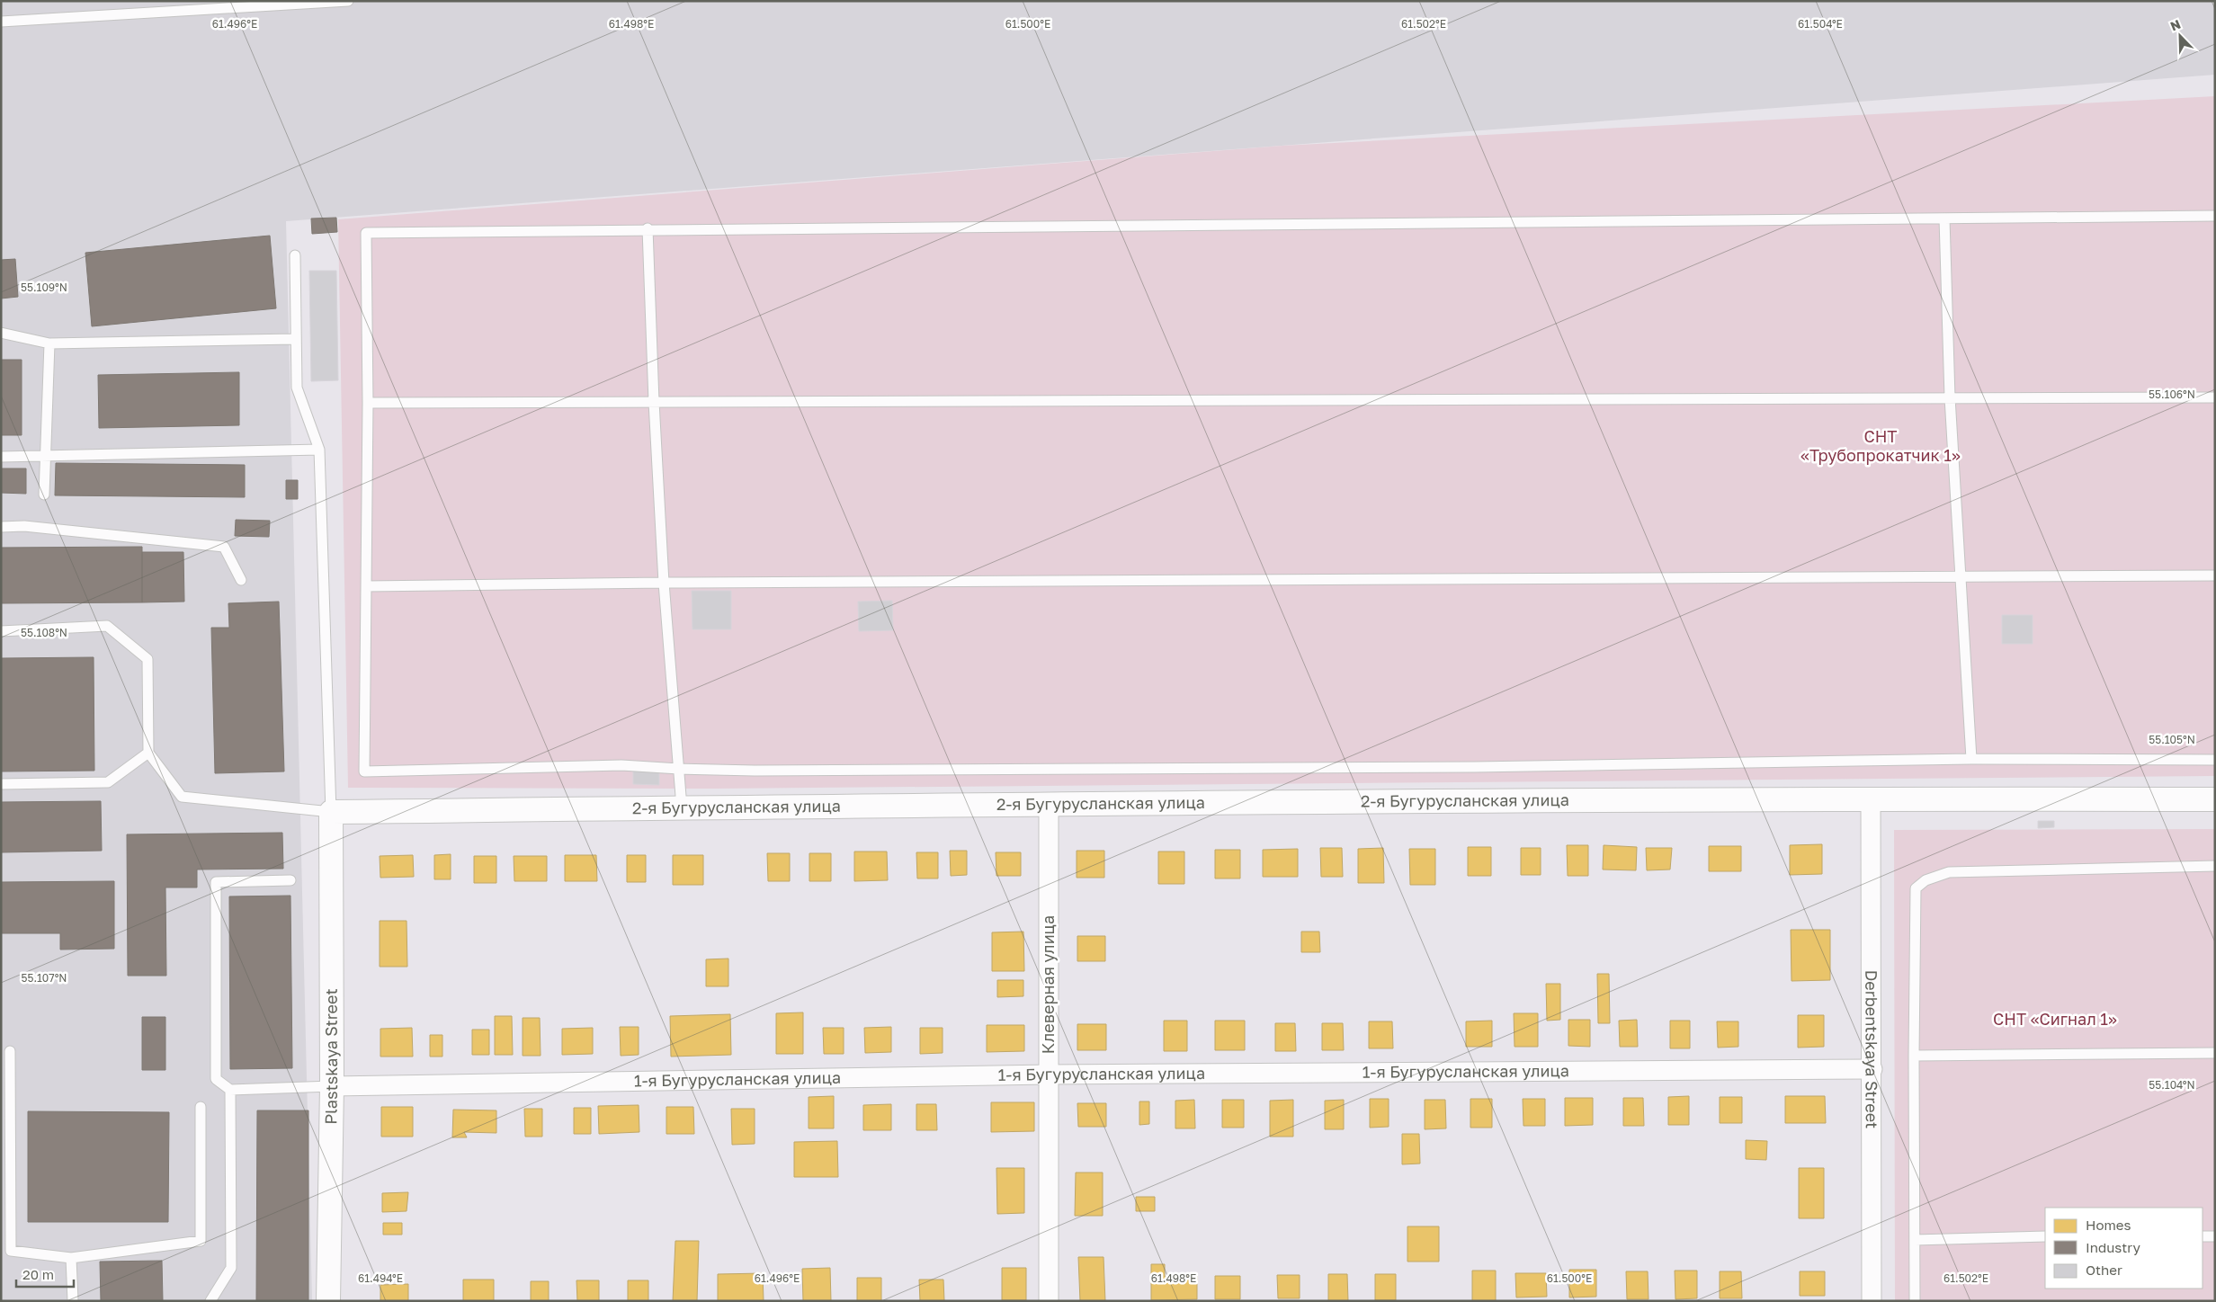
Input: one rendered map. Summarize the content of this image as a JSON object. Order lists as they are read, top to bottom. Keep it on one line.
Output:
{"streets":{"street":["2-я Бугурусланская улица","Клеверная улица","Derbentskaya Street","Plastskaya Street","1-я Бугурусланская улица"]},"crossings":[["2-я Бугурусланская улица","Клеверная улица"],["2-я Бугурусланская улица","Derbentskaya Street"],["2-я Бугурусланская улица","Plastskaya Street"],["Клеверная улица","1-я Бугурусланская улица"],["Derbentskaya Street","1-я Бугурусланская улица"],["Plastskaya Street","1-я Бугурусланская улица"]],"parks":["СНТ «Трубопрокатчик 1»","СНТ «Сигнал 1»"],"legend":["Homes","Industry","Other"],"scale_bar":"20 m","north":"top left","coordinates":["61.496°E","61.498°E","61.500°E","61.502°E","61.504°E","55.109°N","55.106°N","55.108°N","55.105°N","55.107°N","55.104°N","61.494°E"]}
